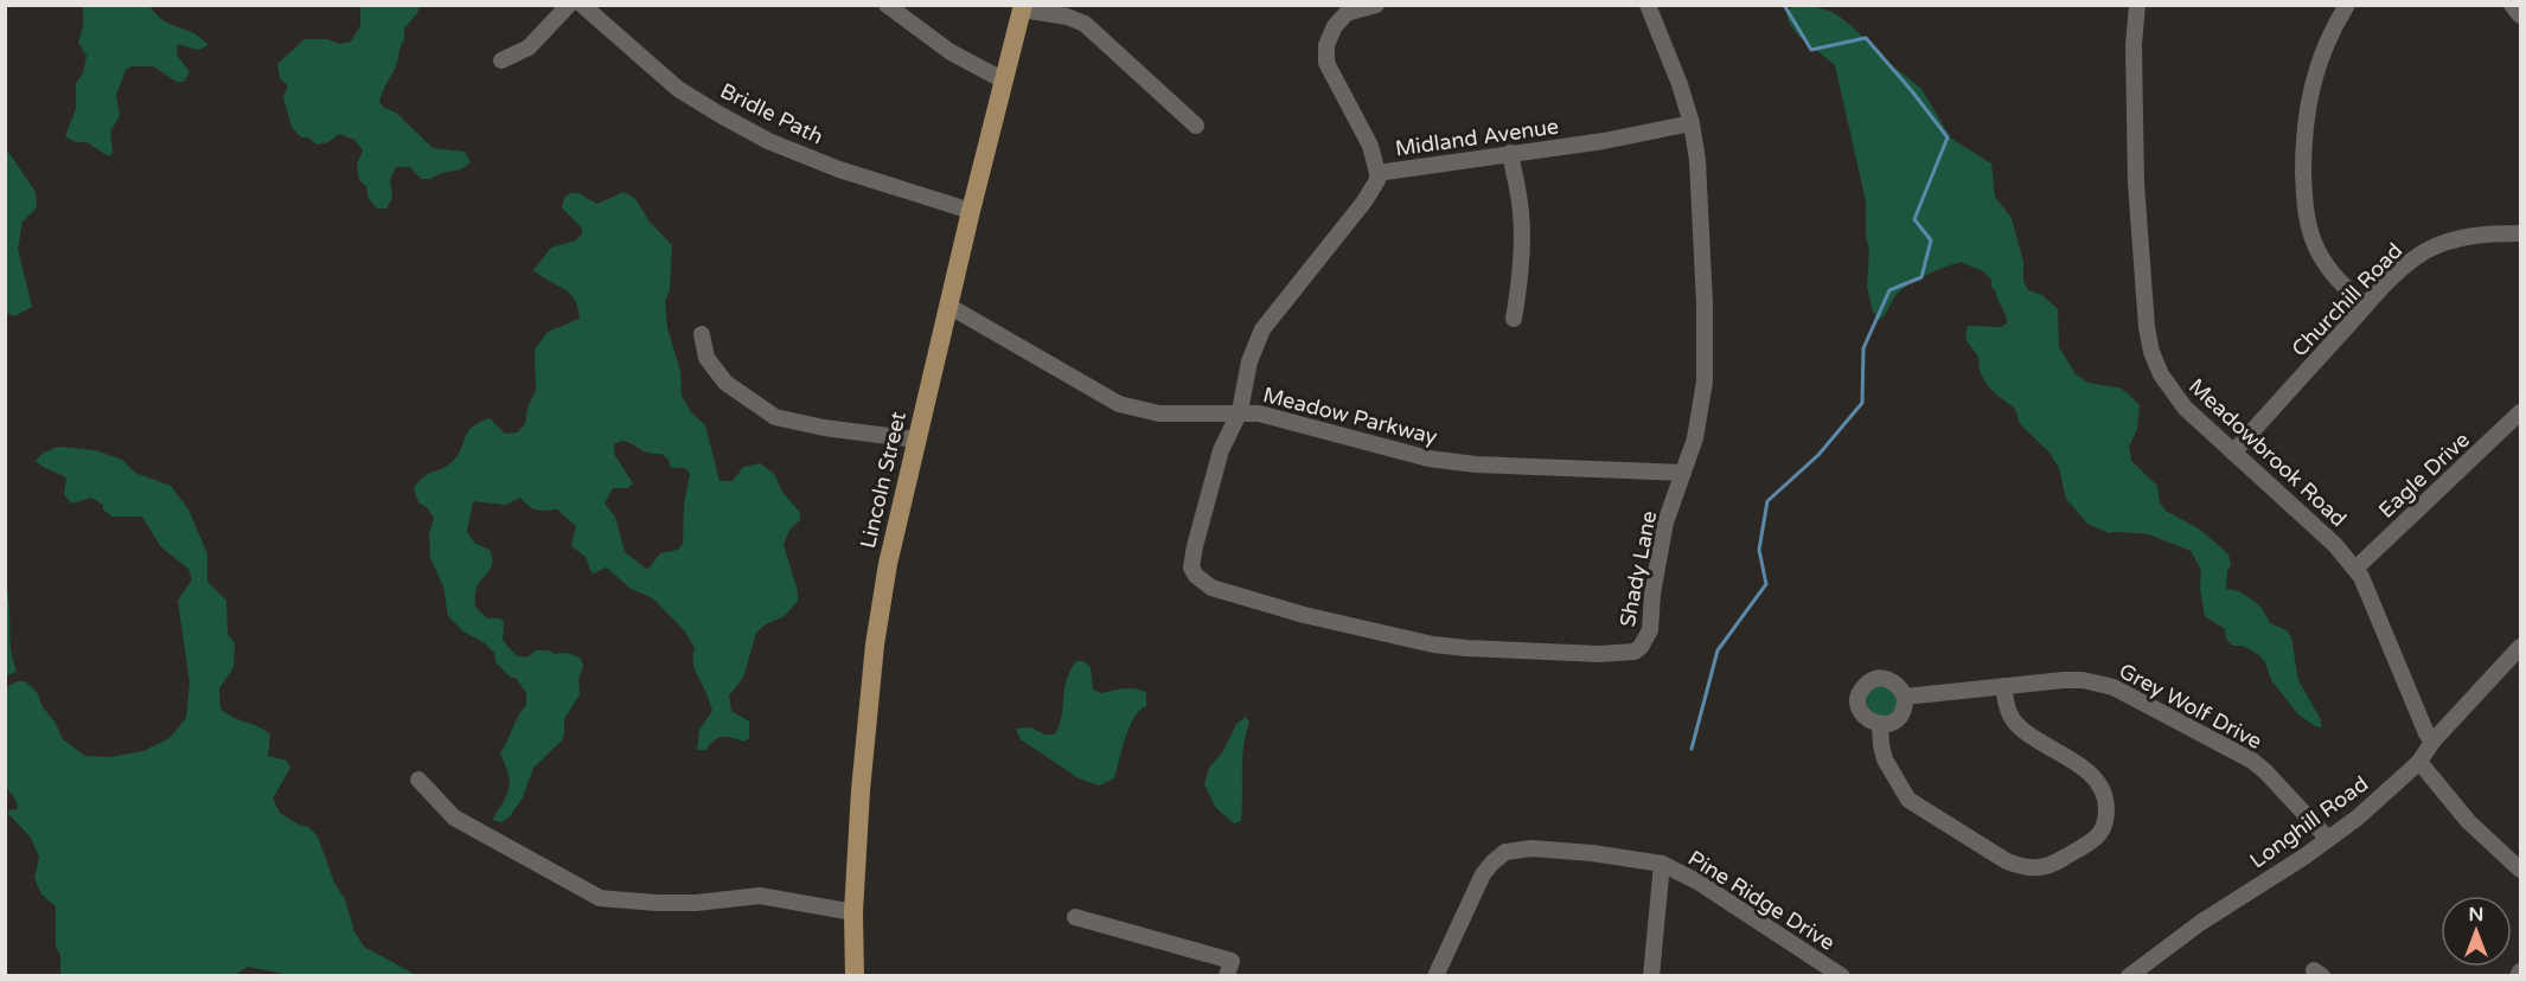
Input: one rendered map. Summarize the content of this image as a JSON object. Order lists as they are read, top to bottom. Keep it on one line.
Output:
{"streets":{"main road":["Lincoln Street"],"street":["Bridle Path","Midland Avenue","Churchill Road","Meadow Parkway","Meadowbrook Road","Eagle Drive","Shady Lane","Grey Wolf Drive","Longhill Road","Pine Ridge Drive"]},"crossings":[["Bridle Path","Lincoln Street"],["Midland Avenue","Meadow Parkway"],["Midland Avenue","Shady Lane"],["Churchill Road","Meadowbrook Road"],["Meadow Parkway","Lincoln Street"],["Meadow Parkway","Shady Lane"],["Meadowbrook Road","Eagle Drive"],["Meadowbrook Road","Longhill Road"],["Grey Wolf Drive","Longhill Road"]],"north":"top"}
